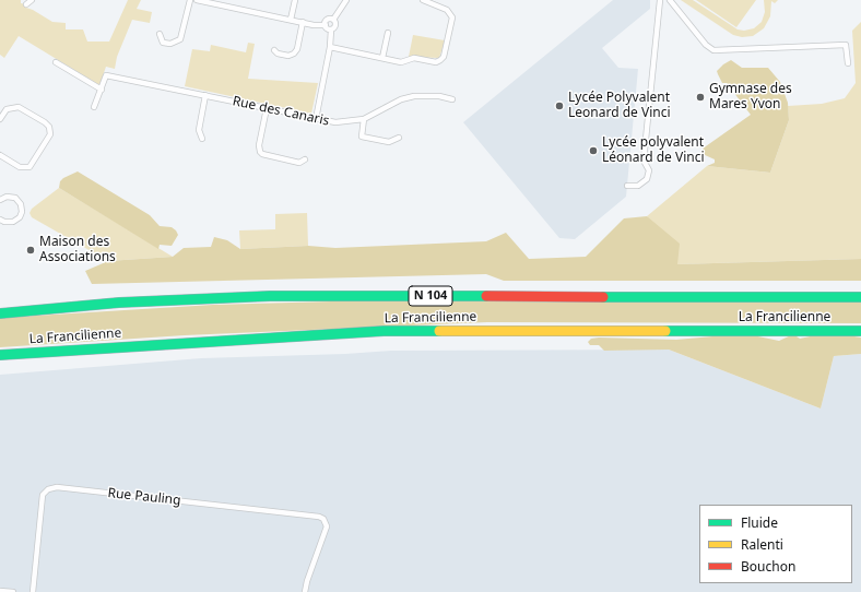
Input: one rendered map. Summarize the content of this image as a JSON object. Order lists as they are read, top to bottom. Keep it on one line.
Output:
{"streets":{"highway":["N 104","La Francilienne"],"street":["Rue des Canaris","Rue Pauling"]},"places":["Gymnase des Mares Yvon","Lycée Polyvalent Leonard de Vinci","Lycée polyvalent Léonard de Vinci","Maison des Associations"],"legend":["Fluide","Ralenti","Bouchon"]}
